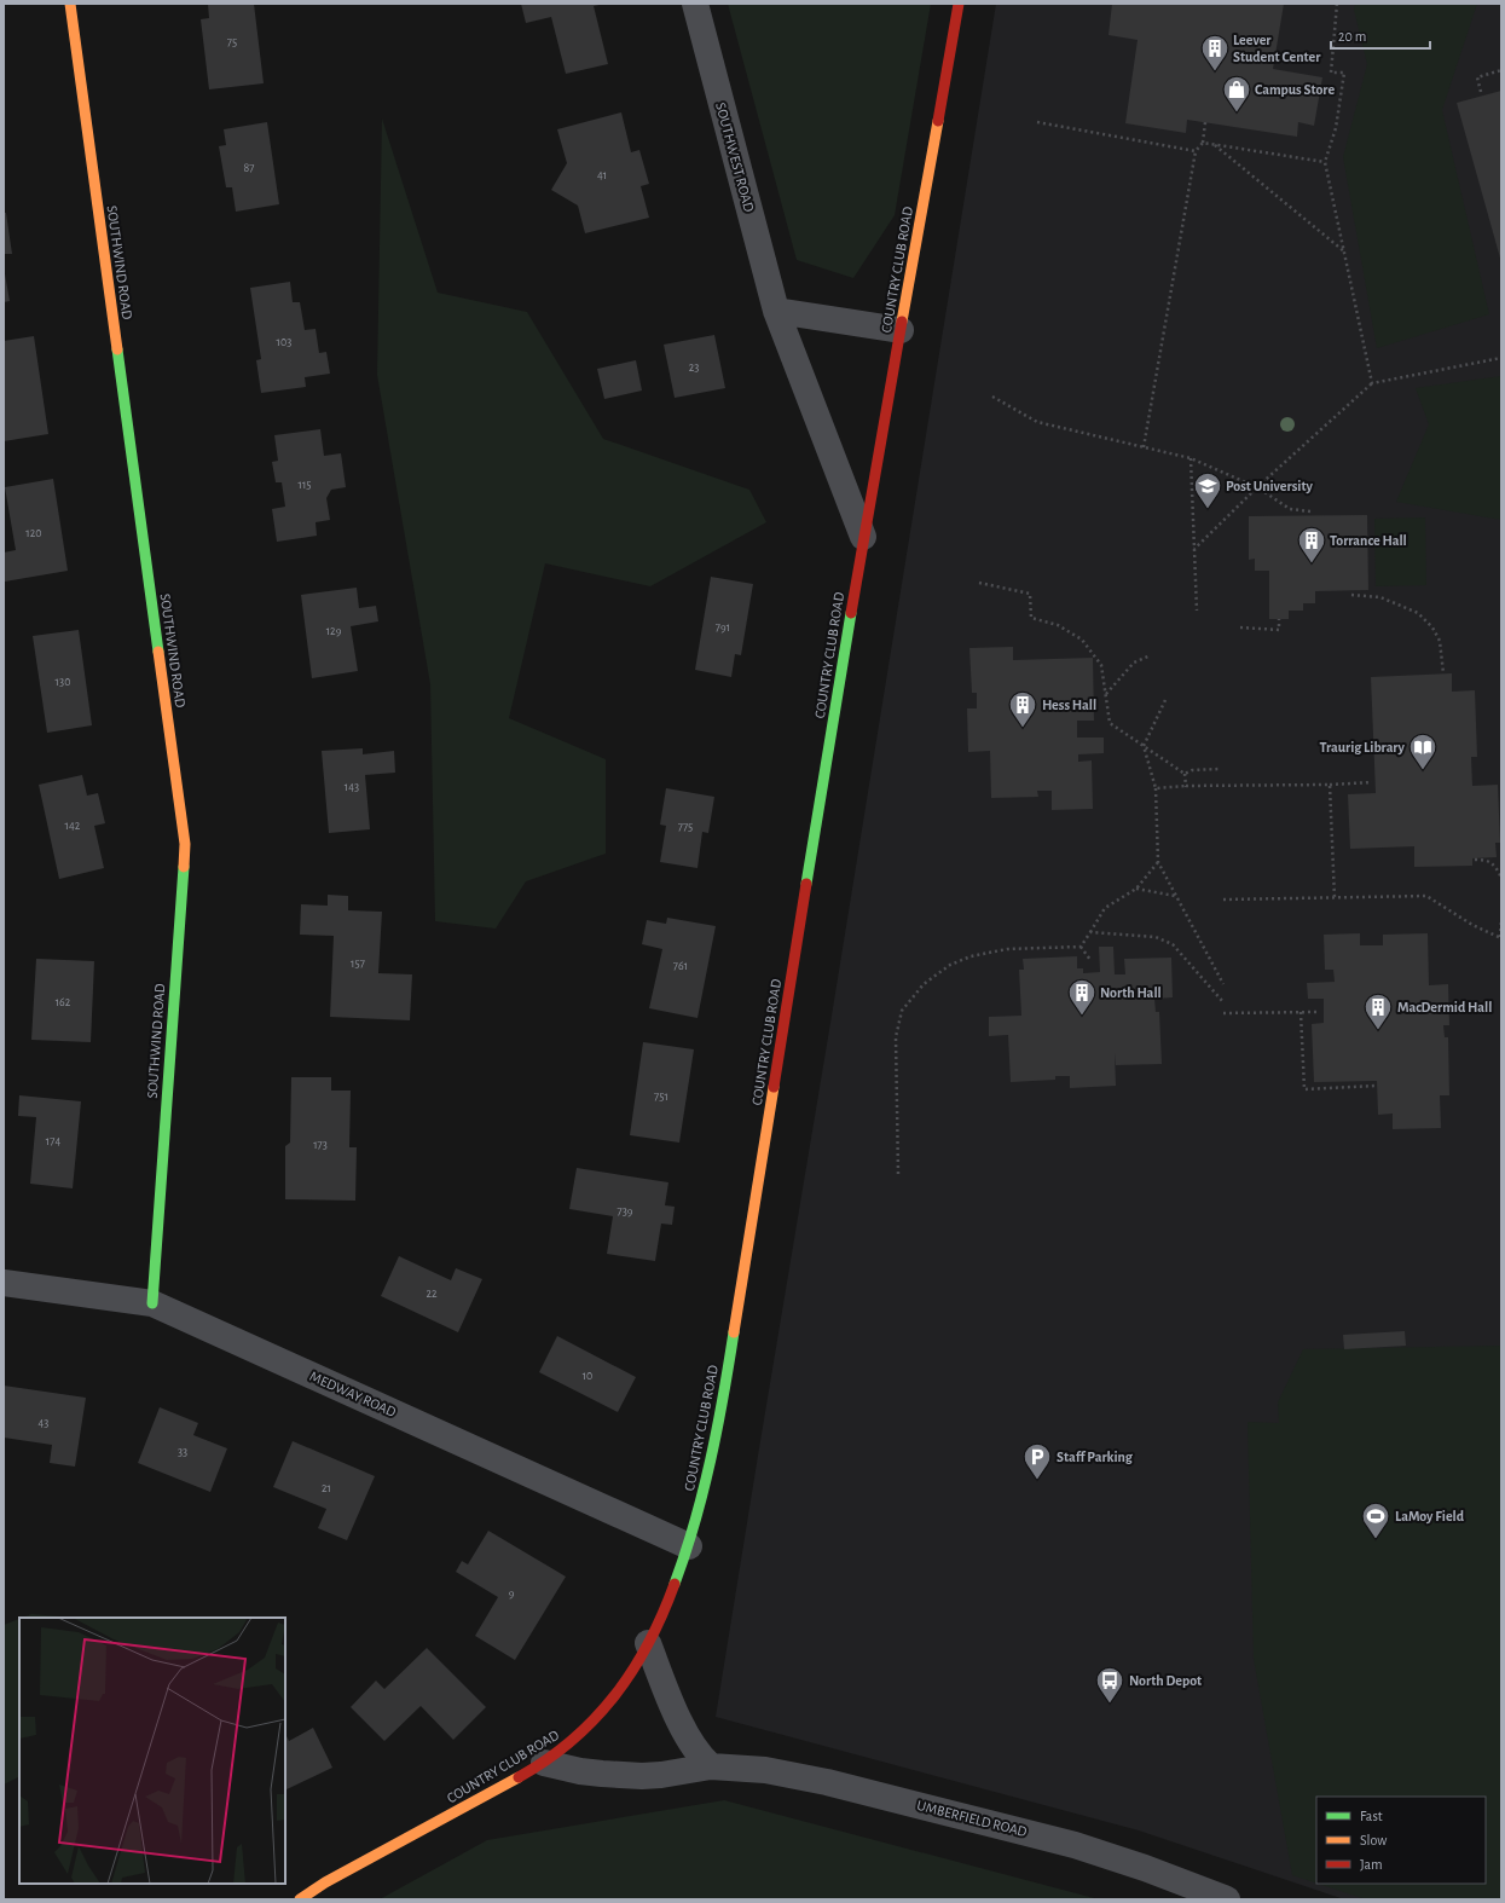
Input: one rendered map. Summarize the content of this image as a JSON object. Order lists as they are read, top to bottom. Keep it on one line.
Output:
{"streets":{"street":["SOUTHWEST ROAD","SOUTHWIND ROAD","COUNTRY CLUB ROAD","MEDWAY ROAD","UMBERFIELD ROAD"]},"crossings":[["SOUTHWEST ROAD","COUNTRY CLUB ROAD"],["SOUTHWIND ROAD","MEDWAY ROAD"],["COUNTRY CLUB ROAD","MEDWAY ROAD"],["COUNTRY CLUB ROAD","UMBERFIELD ROAD"]],"places":{"building":["Leever Student Center","Torrance Hall","Hess Hall","North Hall","MacDermid Hall"],"shop":["Campus Store"],"school or university":["Post University"],"library":["Traurig Library"],"parking":["Staff Parking"],"sports":["LaMoy Field"],"bus stop":["North Depot"]},"house_numbers":["75","87","41","103","23","115","120","791","129","130","143","142","775","157","761","162","751","174","173","739","22","10","43","33","21","9"],"legend":["Fast","Slow","Jam"],"scale_bar":"20 m"}
